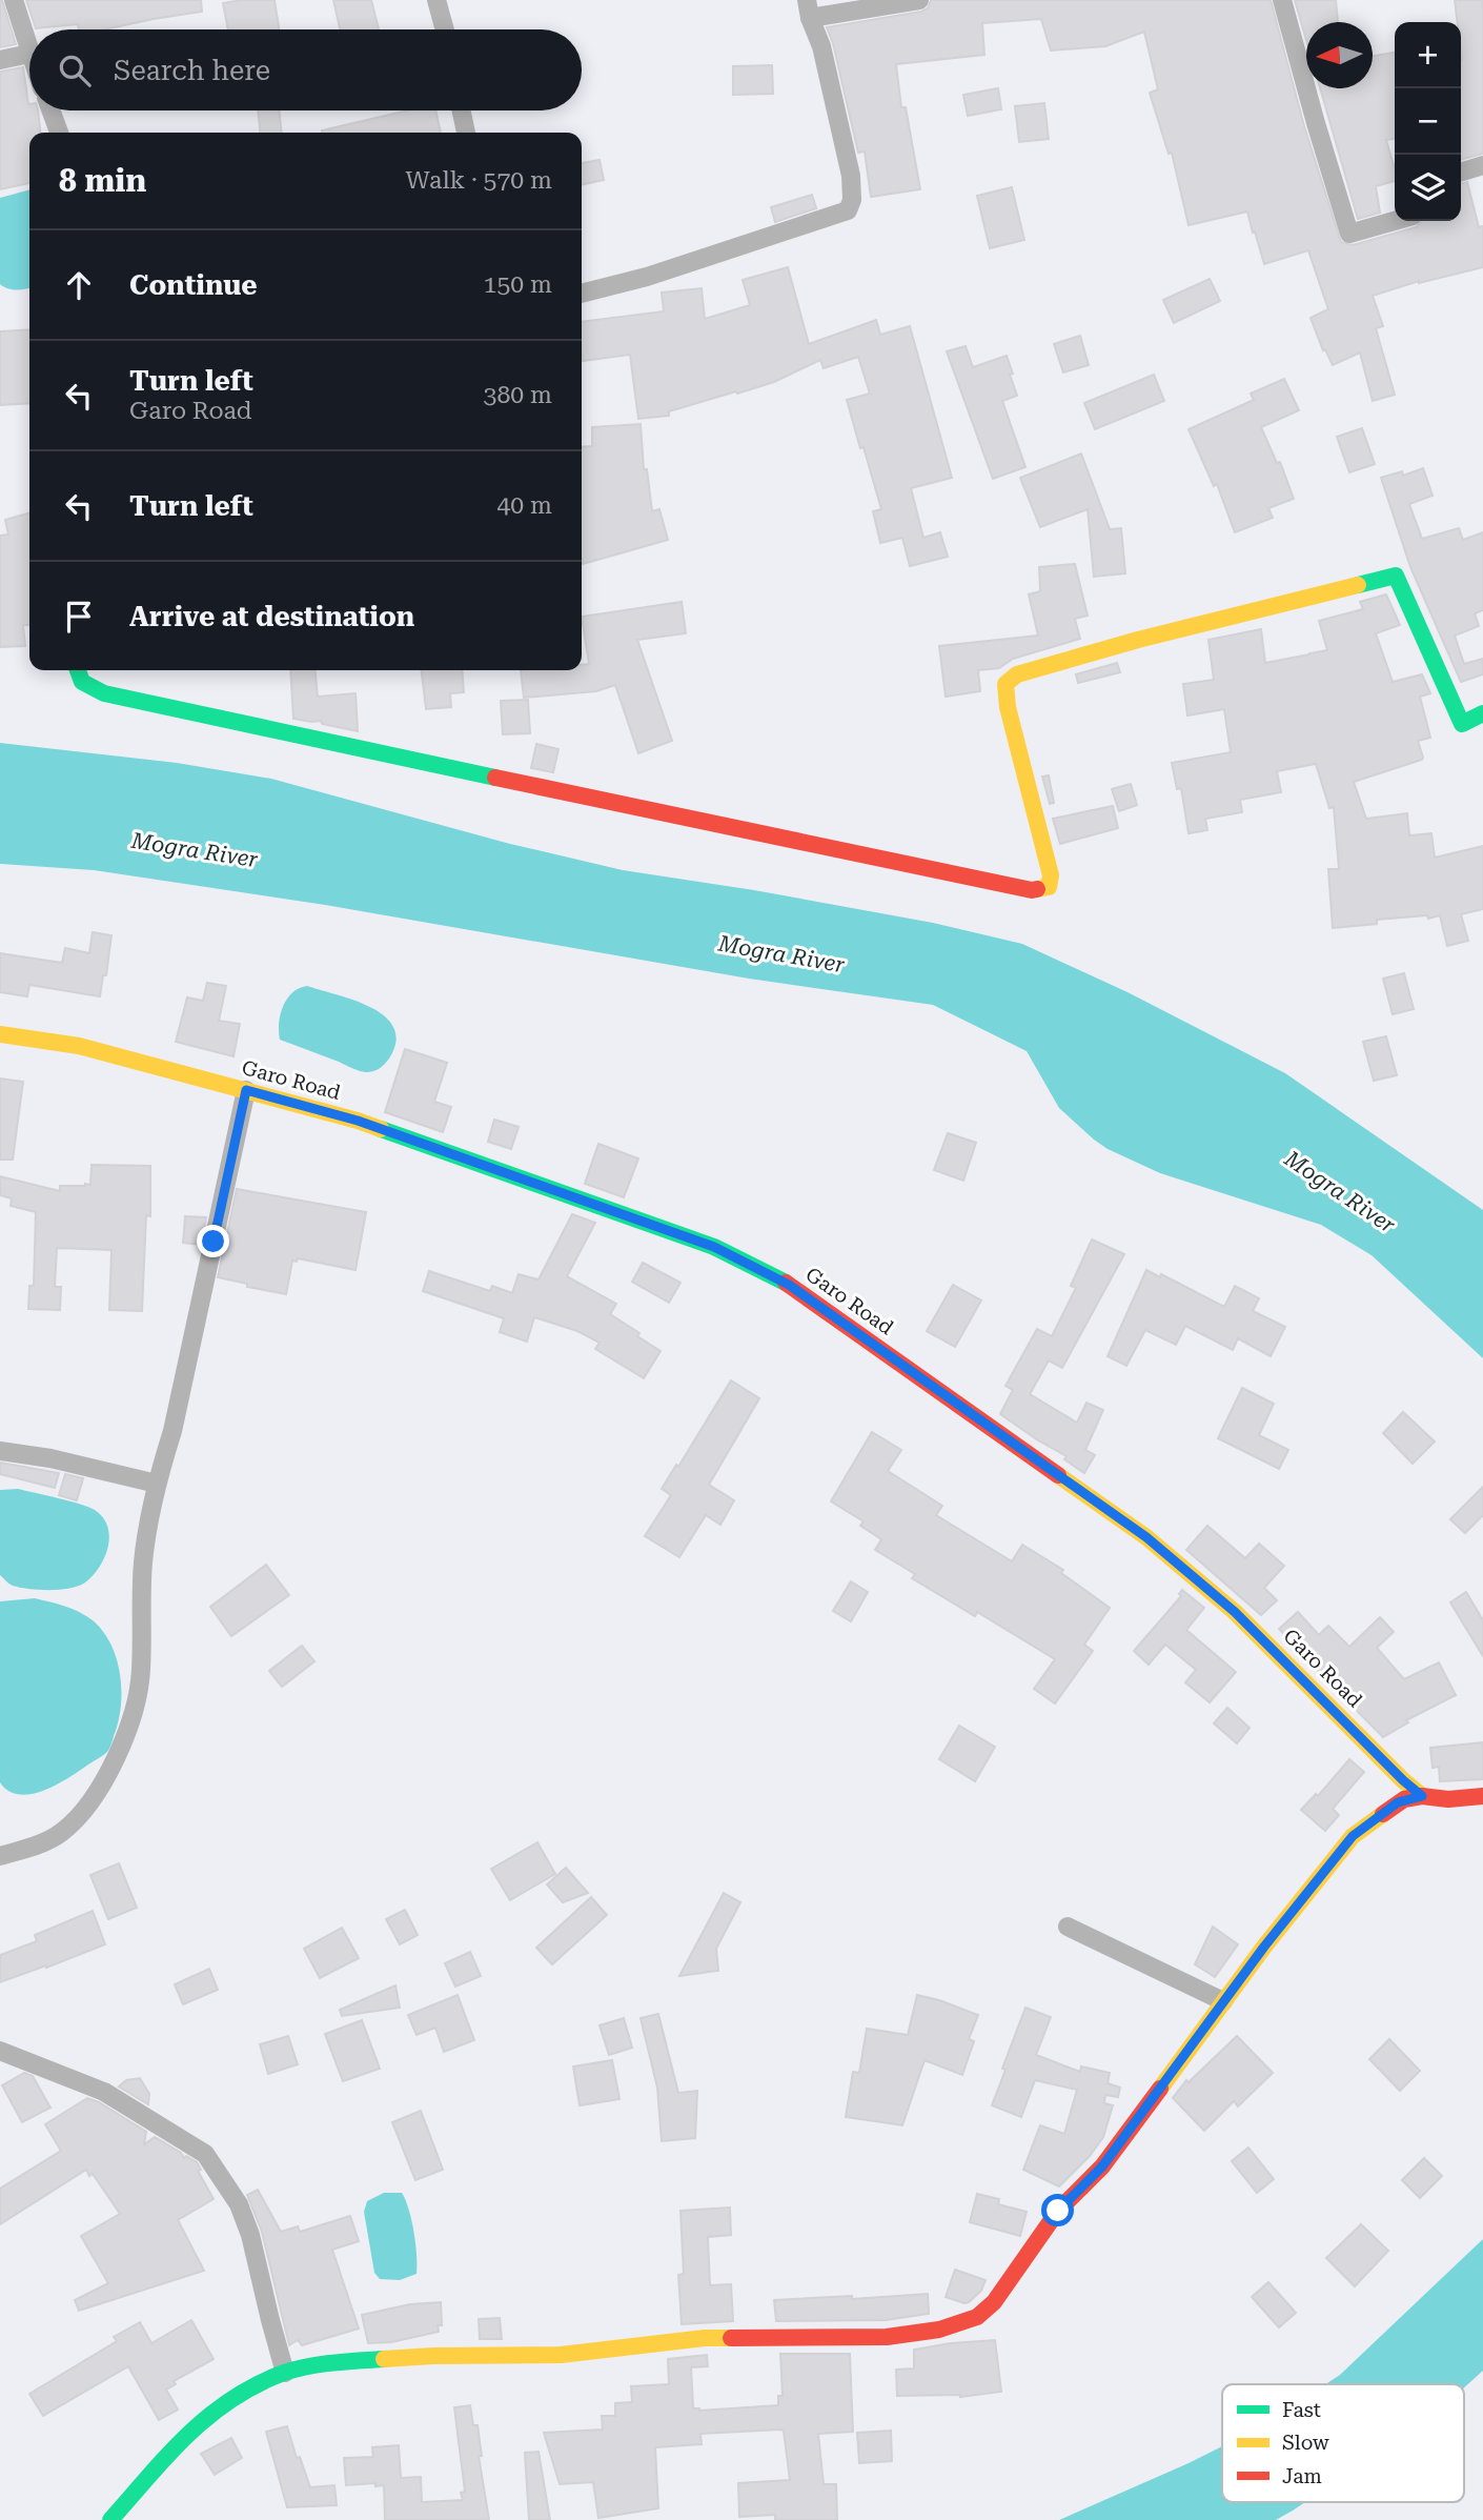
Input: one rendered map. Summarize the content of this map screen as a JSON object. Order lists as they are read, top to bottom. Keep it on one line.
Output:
{"streets":{"street":["Garo Road"]},"water":["Mogra River"],"legend":["Fast","Slow","Jam"],"north":"left","page":{"map_buttons":["+","−"],"search":"Search here","heading":["8 min","Walk · 570 m"],"list":[["Continue","150 m"],["Turn left","Garo Road","380 m"],["Turn left","40 m"],"Arrive at destination"]}}
